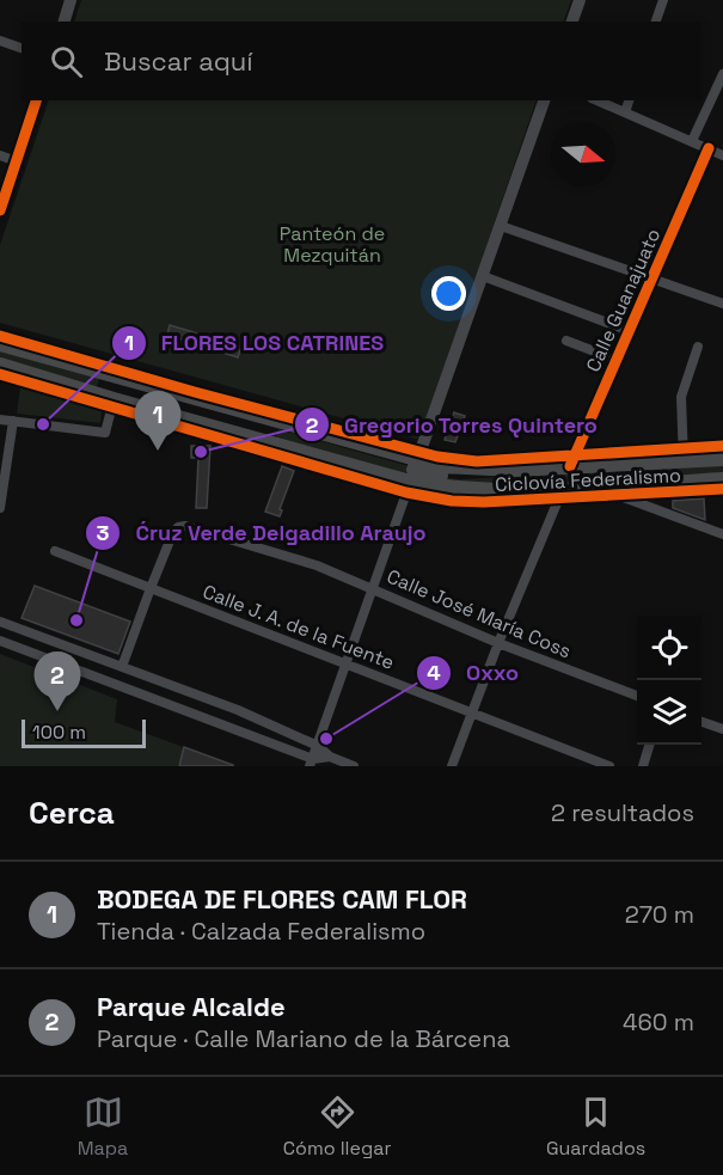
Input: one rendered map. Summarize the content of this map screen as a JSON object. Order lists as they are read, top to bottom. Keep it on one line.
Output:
{"streets":{"street":["Calle Guanajuato","Calle José María Coss","Calle J. A. de la Fuente"],"cycle path":["Ciclovía Federalismo"]},"crossings":[["Calle José María Coss","Calle J. A. de la Fuente"]],"parks":["Panteón de Mezquitán"],"places":["FLORES LOS CATRINES","Gregorio Torres Quintero","Ćruz Verde Delgadillo Araujo","Oxxo"],"scale_bar":"100 m","north":"right","page":{"search":"Buscar aquí","pins":["1","2"],"scale":"100 m","heading":["Cerca","2 resultados"],"list":[{"mark":"1","name":"BODEGA DE FLORES CAM FLOR","note":"Tienda · Calzada Federalismo","value":"270 m"},{"mark":"2","name":"Parque Alcalde","note":"Parque · Calle Mariano de la Bárcena","value":"460 m"}],"nav":["Mapa","Cómo llegar","Guardados"]}}
